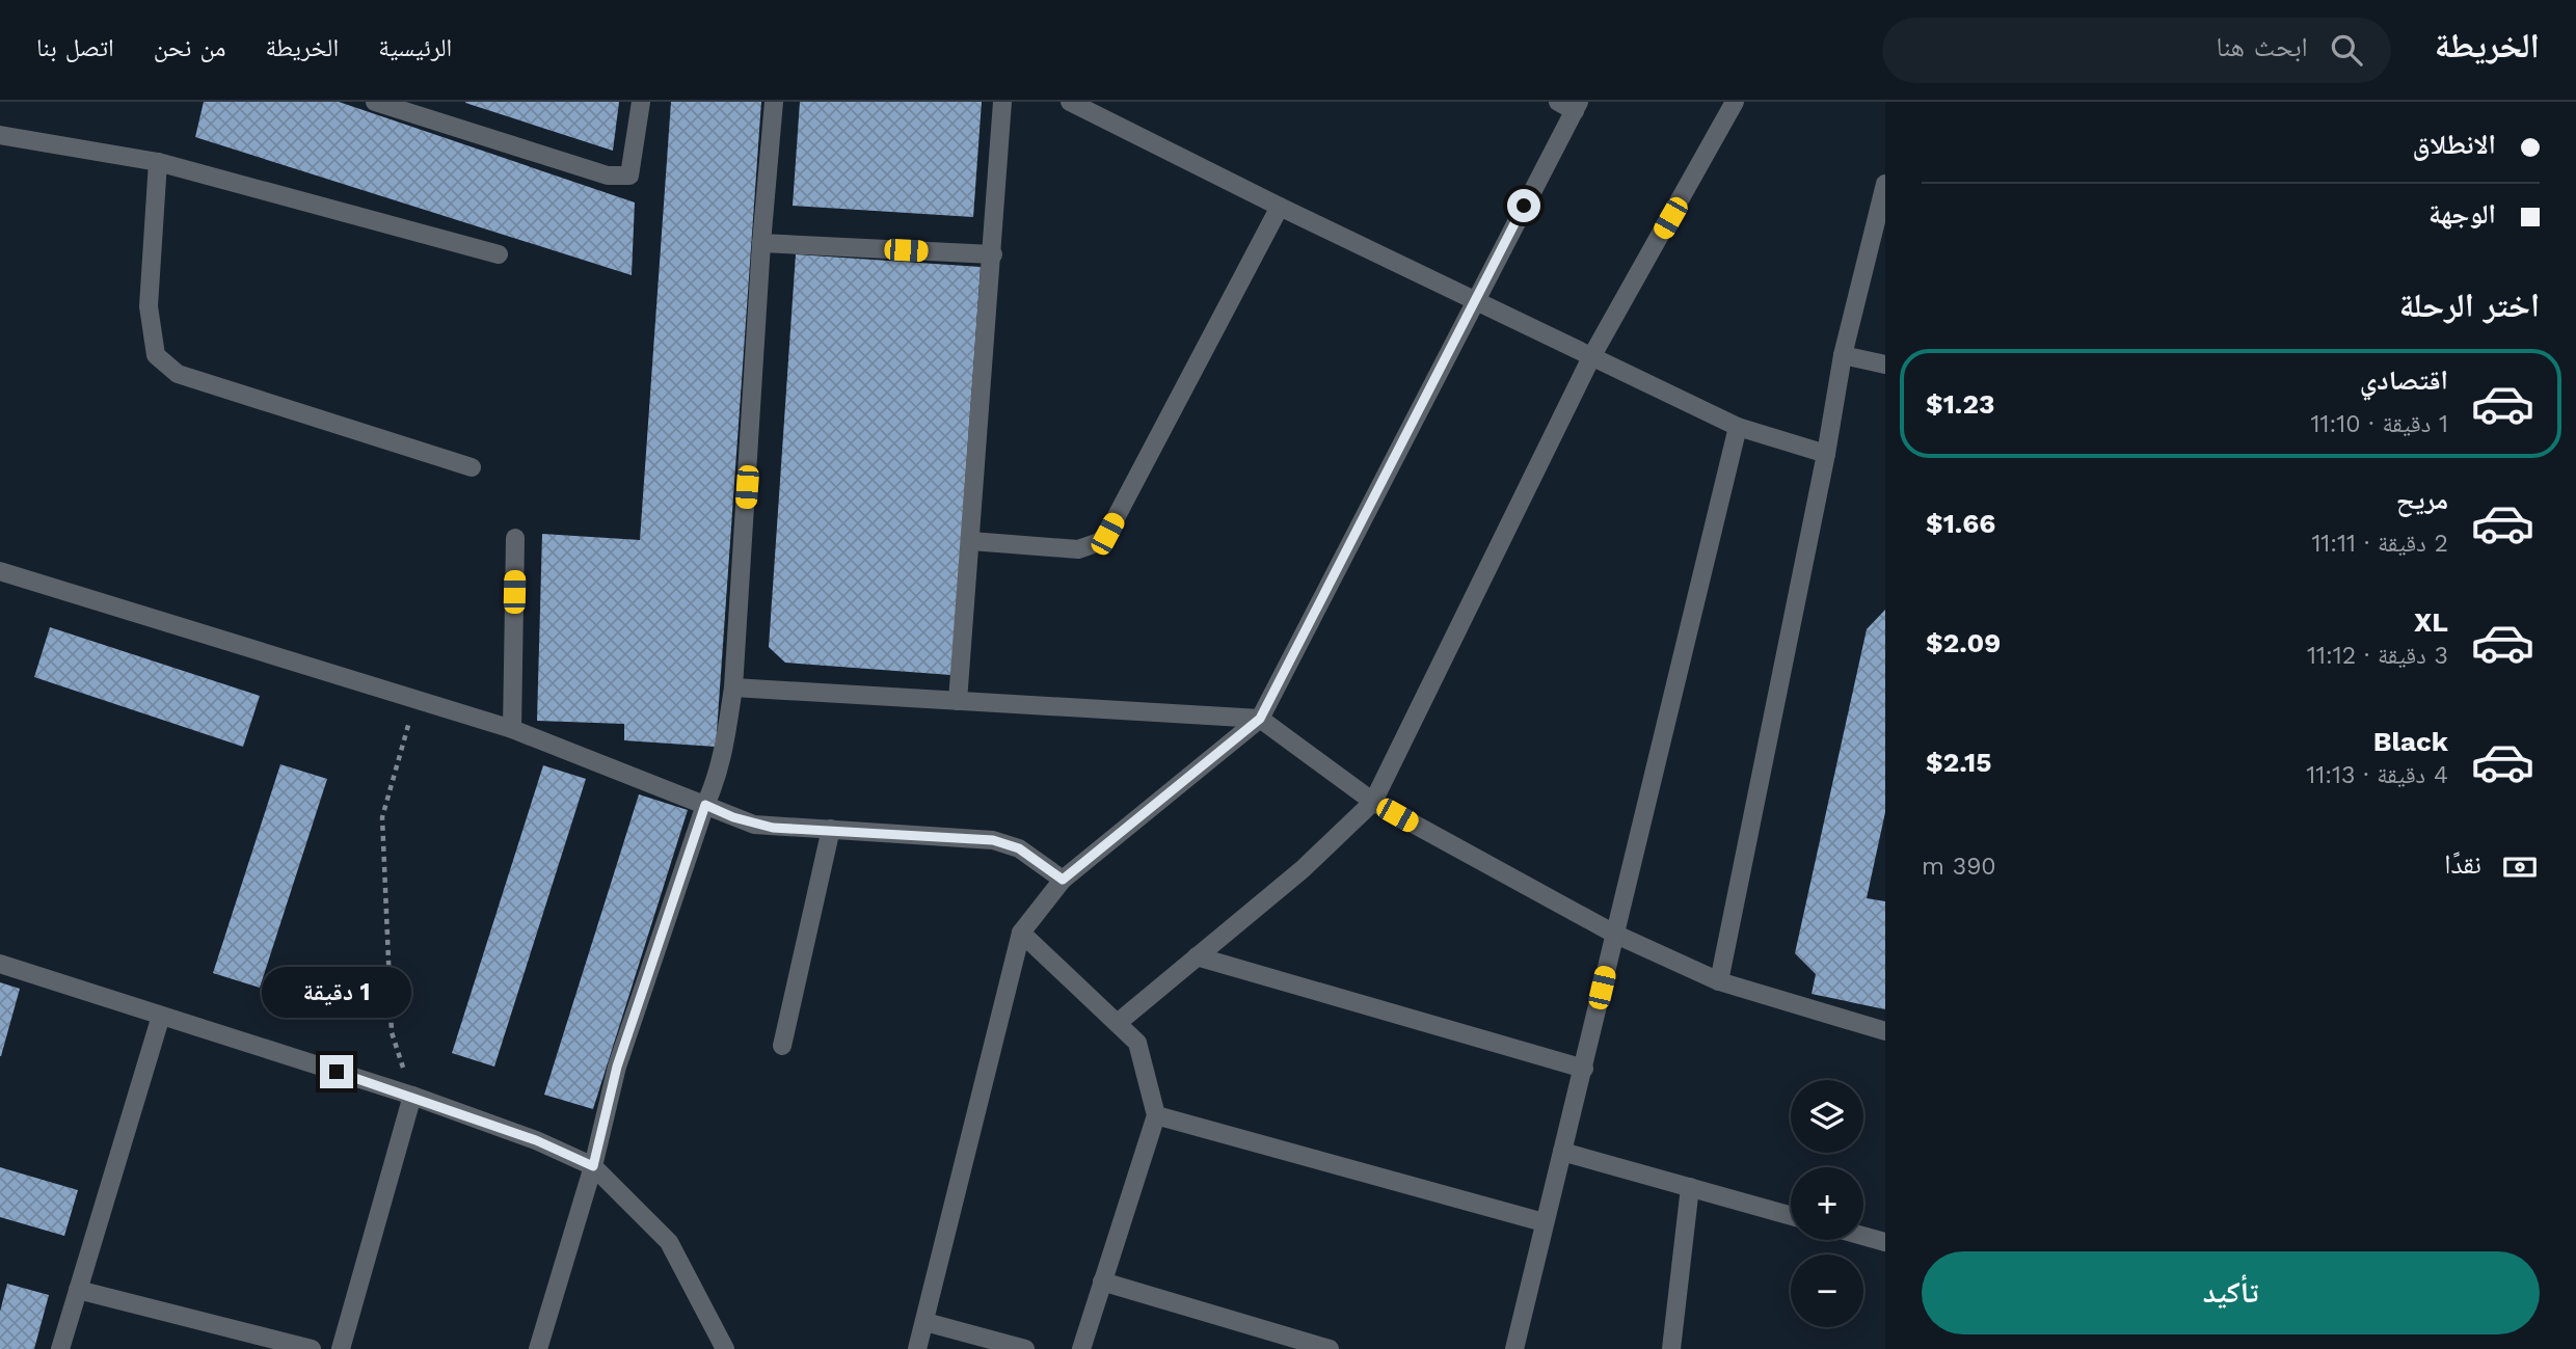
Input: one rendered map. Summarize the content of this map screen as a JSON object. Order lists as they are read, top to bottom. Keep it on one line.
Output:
{"page":{"header":"الخريطة","search":"ابحث هنا","nav":["الرئيسية","الخريطة","من نحن","اتصل بنا"],"banner":["الانطلاق","الوجهة"],"heading":"اختر الرحلة","list":[{"name":"اقتصادي","note":"1 دقيقة · 11:10","value":"$1.23"},{"name":"مريح","note":"2 دقيقة · 11:11","value":"$1.66"},{"name":"XL","note":"3 دقيقة · 11:12","value":"$2.09"},{"name":"Black","note":"4 دقيقة · 11:13","value":"$2.15"}],"pay":["نقدًا","390 m"],"bubble":"1 دقيقة","map_buttons":["+","−"],"buttons":"تأكيد"}}
